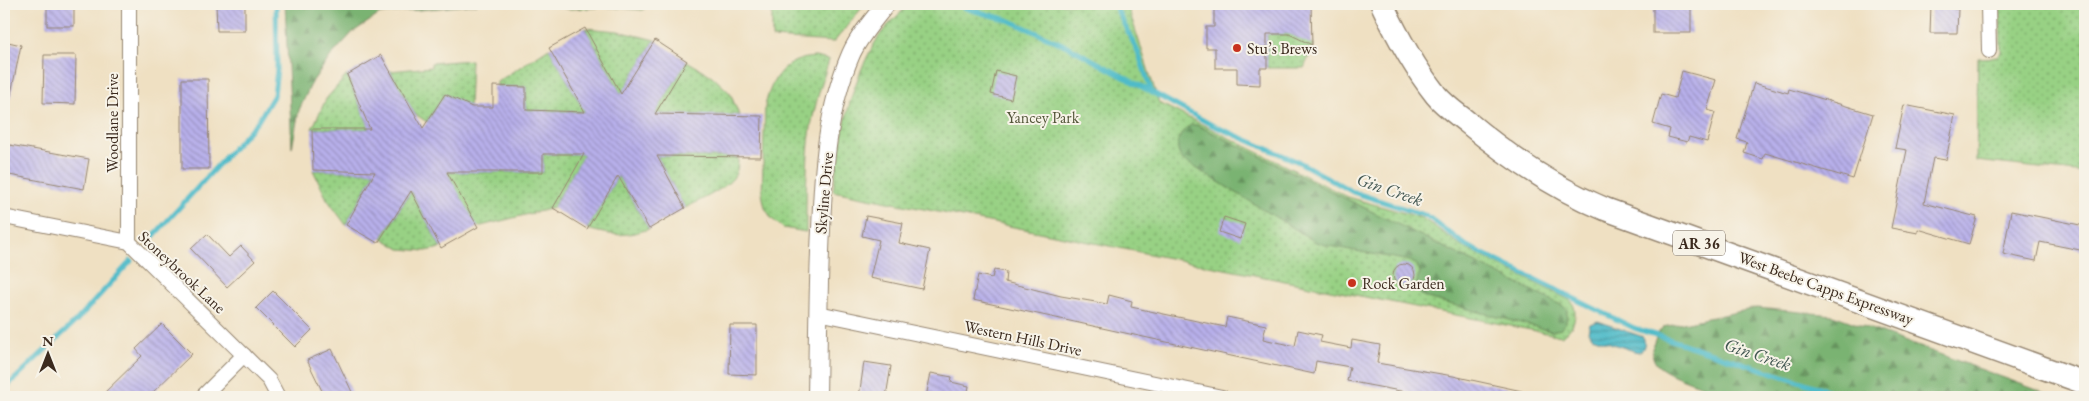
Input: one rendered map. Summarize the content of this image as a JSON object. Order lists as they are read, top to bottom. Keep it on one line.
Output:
{"streets":{"main road":["AR 36","West Beebe Capps Expressway"],"street":["Woodlane Drive","Skyline Drive","Stoneybrook Lane","Western Hills Drive"]},"crossings":[["Woodlane Drive","Stoneybrook Lane"],["Skyline Drive","Western Hills Drive"]],"water":["Gin Creek"],"parks":["Yancey Park"],"places":["Stu’s Brews","Rock Garden"],"north":"top"}
